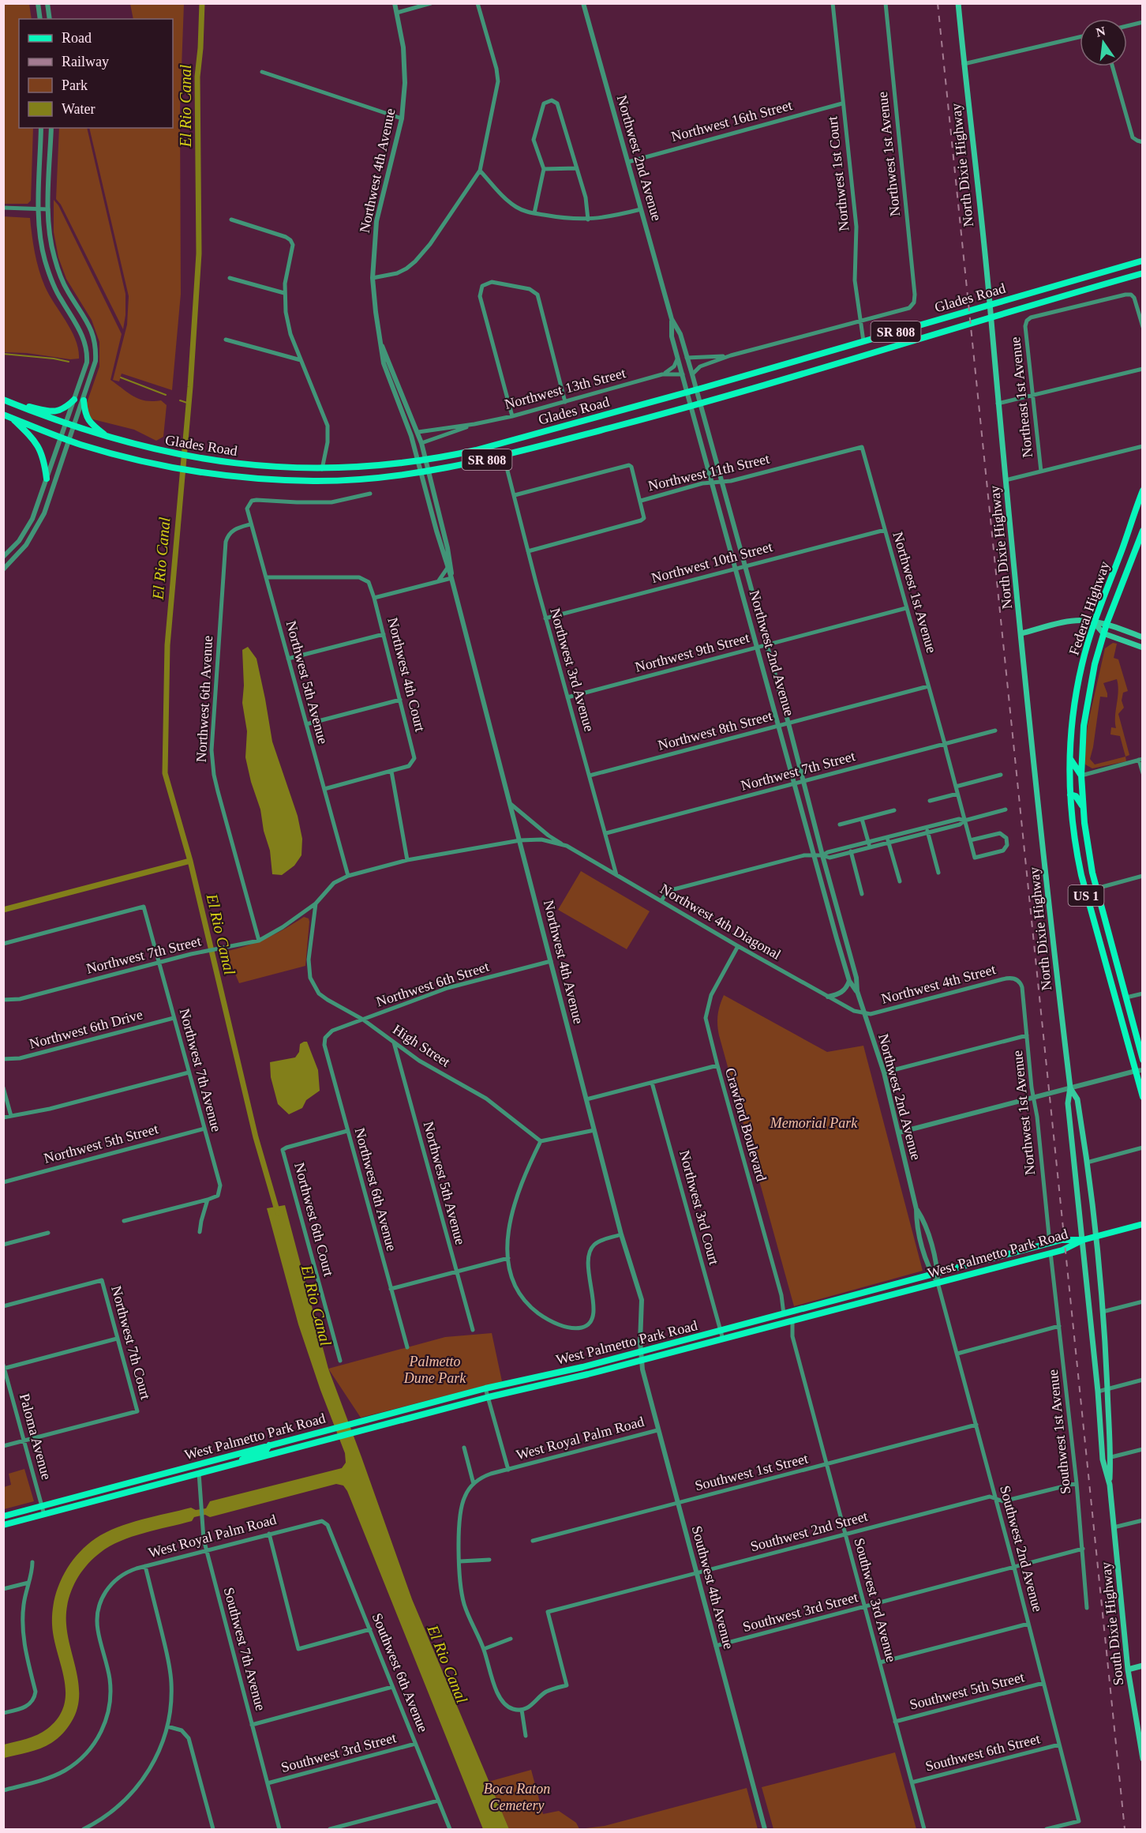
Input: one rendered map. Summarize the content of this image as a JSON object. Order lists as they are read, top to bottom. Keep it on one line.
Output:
{"streets":{"main road":["North Dixie Highway","Glades Road","SR 808","Federal Highway","US 1","West Palmetto Park Road","South Dixie Highway"],"street":["Northwest 16th Street","Northwest 1st Avenue","Northwest 2nd Avenue","Northwest 4th Avenue","Northwest 1st Court","Northwest 13th Street","Northeast 1st Avenue","Northwest 11th Street","Northwest 10th Street","Northwest 9th Street","Northwest 3rd Avenue","Northwest 4th Court","Northwest 5th Avenue","Northwest 6th Avenue","Northwest 8th Street","Northwest 7th Street","Northwest 4th Diagonal","Northwest 6th Street","Northwest 4th Street","Northwest 6th Drive","High Street","Northwest 7th Avenue","Crawford Boulevard","Northwest 5th Street","Northwest 3rd Court","Northwest 6th Court","Northwest 7th Court","Southwest 1st Avenue","Paloma Avenue","West Royal Palm Road","Southwest 1st Street","Southwest 2nd Street","Southwest 2nd Avenue","Southwest 4th Avenue","Southwest 3rd Avenue","Southwest 3rd Street","Southwest 7th Avenue","Southwest 6th Avenue","Southwest 5th Street","Southwest 6th Street"]},"crossings":[["Northwest 16th Street","Northwest 2nd Avenue"],["Northwest 16th Street","Northwest 1st Court"],["Northwest 1st Avenue","Northwest 1st Court"],["Northwest 1st Avenue","Northwest 11th Street"],["Northwest 1st Avenue","Northwest 10th Street"],["Northwest 1st Avenue","Northwest 9th Street"],["Northwest 1st Avenue","Northwest 8th Street"],["Northwest 1st Avenue","Northwest 7th Street"],["Northwest 1st Avenue","Northwest 4th Street"],["Northwest 1st Avenue","West Palmetto Park Road"],["Northwest 2nd Avenue","Glades Road"],["Northwest 2nd Avenue","Northwest 13th Street"],["Northwest 2nd Avenue","Northwest 11th Street"],["Northwest 2nd Avenue","Northwest 10th Street"],["Northwest 2nd Avenue","Northwest 9th Street"],["Northwest 2nd Avenue","Northwest 8th Street"],["Northwest 2nd Avenue","Northwest 7th Street"],["Northwest 2nd Avenue","Northwest 4th Diagonal"],["Northwest 2nd Avenue","Northwest 4th Street"],["Northwest 2nd Avenue","West Palmetto Park Road"],["Northwest 2nd Avenue","Southwest 2nd Avenue"],["North Dixie Highway","Glades Road"],["North Dixie Highway","West Palmetto Park Road"],["North Dixie Highway","South Dixie Highway"],["Northwest 4th Avenue","Glades Road"],["Northwest 4th Avenue","Northwest 13th Street"],["Northwest 4th Avenue","Northwest 7th Street"],["Northwest 4th Avenue","Northwest 4th Diagonal"],["Northwest 4th Avenue","Northwest 6th Street"],["Northwest 4th Avenue","West Palmetto Park Road"],["Northwest 4th Avenue","Southwest 4th Avenue"],["Northwest 1st Court","Glades Road"],["Northwest 11th Street","Northwest 3rd Avenue"],["Northwest 10th Street","Northwest 3rd Avenue"],["Northwest 9th Street","Northwest 3rd Avenue"],["Northwest 3rd Avenue","Northwest 8th Street"],["Northwest 3rd Avenue","Northwest 7th Street"],["Northwest 3rd Avenue","Northwest 4th Diagonal"],["Northwest 5th Avenue","Northwest 6th Avenue"],["Northwest 5th Avenue","Northwest 7th Street"],["Northwest 5th Avenue","High Street"],["Northwest 6th Avenue","Northwest 7th Street"],["Northwest 6th Avenue","Northwest 6th Street"],["Northwest 6th Avenue","Northwest 6th Court"],["Northwest 7th Street","Northwest 4th Diagonal"],["Northwest 7th Street","High Street"],["Northwest 7th Street","Northwest 7th Avenue"],["Northwest 4th Diagonal","Northwest 4th Street"],["Northwest 4th Diagonal","Crawford Boulevard"],["Northwest 6th Street","High Street"],["Northwest 6th Drive","Northwest 7th Avenue"],["Northwest 7th Avenue","Northwest 5th Street"],["Crawford Boulevard","West Palmetto Park Road"],["Northwest 3rd Court","West Palmetto Park Road"],["West Palmetto Park Road","Southwest 1st Avenue"],["West Palmetto Park Road","Paloma Avenue"],["West Palmetto Park Road","Southwest 2nd Avenue"],["West Palmetto Park Road","Southwest 4th Avenue"],["West Palmetto Park Road","Southwest 3rd Avenue"],["West Palmetto Park Road","South Dixie Highway"],["West Palmetto Park Road","Southwest 7th Avenue"],["Northwest 7th Court","Paloma Avenue"],["Southwest 1st Avenue","Southwest 2nd Street"],["Southwest 1st Avenue","Southwest 3rd Street"],["West Royal Palm Road","Southwest 4th Avenue"],["West Royal Palm Road","Southwest 7th Avenue"],["West Royal Palm Road","Southwest 6th Avenue"],["Southwest 1st Street","Southwest 2nd Avenue"],["Southwest 1st Street","Southwest 4th Avenue"],["Southwest 1st Street","Southwest 3rd Avenue"],["Southwest 2nd Street","Southwest 2nd Avenue"],["Southwest 2nd Street","Southwest 4th Avenue"],["Southwest 2nd Street","Southwest 3rd Avenue"],["Southwest 2nd Avenue","Southwest 3rd Street"],["Southwest 2nd Avenue","Southwest 5th Street"],["Southwest 2nd Avenue","Southwest 6th Street"],["Southwest 4th Avenue","Southwest 3rd Street"],["Southwest 3rd Avenue","Southwest 3rd Street"],["Southwest 3rd Avenue","Southwest 5th Street"],["Southwest 3rd Avenue","Southwest 6th Street"],["Southwest 3rd Street","Southwest 7th Avenue"],["Southwest 3rd Street","Southwest 6th Avenue"]],"water":["El Rio Canal"],"parks":["Memorial Park","Palmetto Dune Park","Boca Raton Cemetery"],"legend":["Road","Railway","Park","Water"],"north":"top"}
